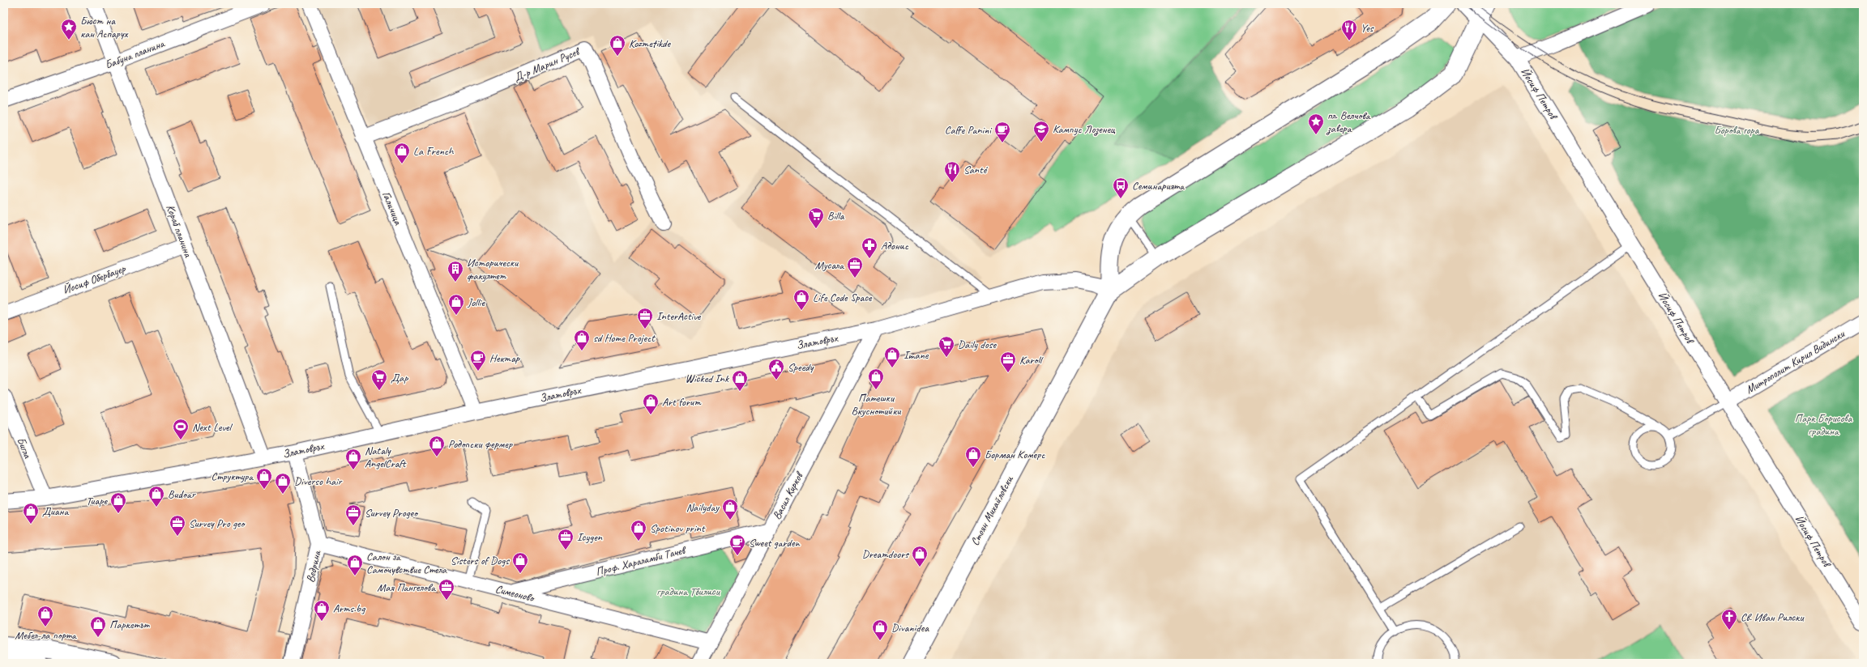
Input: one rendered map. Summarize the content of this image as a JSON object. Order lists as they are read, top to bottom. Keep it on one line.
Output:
{"streets":{"street":["Бабуна планина","Д-р Марин Русев","Йосиф Петров","Галичица","Кораб планина","Йосиф Обербауер","Златовръх","Митрополит Кирил Видински","Бигла","Васил Кирков","Стоян Михайловски","Проф. Хараламби Тачев","Ведрина","Симеоново"]},"crossings":[["Бабуна планина","Кораб планина"],["Д-р Марин Русев","Галичица"],["Йосиф Петров","Митрополит Кирил Видински"],["Галичица","Златовръх"],["Кораб планина","Йосиф Обербауер"],["Кораб планина","Златовръх"],["Златовръх","Бигла"],["Златовръх","Васил Кирков"],["Златовръх","Стоян Михайловски"],["Златовръх","Ведрина"],["Васил Кирков","Проф. Хараламби Тачев"],["Васил Кирков","Симеоново"],["Проф. Хараламби Тачев","Симеоново"],["Ведрина","Симеоново"]],"parks":["Борова гора","Парк Борисова градина","градина Тбилиси"],"places":{"place":["Бюст на кан Аспарух","пл. Велчова завера"],"restaurant":["Yes","Santé"],"shop":["Kozmetikde","La French","Life Code Space","Jollie","sd Home Project","Imane","Патешки Вкуснотийки","Wicked Ink","Art forum","Родопски фермер","Борман Комерс","Nataly AngelCraft","Структура","Diverso hair","Budoar","Тиаре","Nailyday","Диана","Spotinov print","Dreamdoors","Sisters of Dogs","Салон за Самочувствие Стела","Arms.bg","Мебел-ла порта","Паркетът","Divanidea"],"school or university":["Кампус Лозенец"],"cafe":["Caffe Panini","Нектар","Sweet garden"],"bus stop":["Семинарията"],"supermarket":["Billa","Daily dose","Дар"],"pharmacy":["Адонис"],"office":["Мусала","InterActive","Karoll","Survey Progeo","Survey Pro geo","Icygen","Мая Пангелова"],"building":["Исторически факултет"],"public building":["Speedy"],"sports":["Next Level"],"church":["Св. Иван Рилски"]}}
